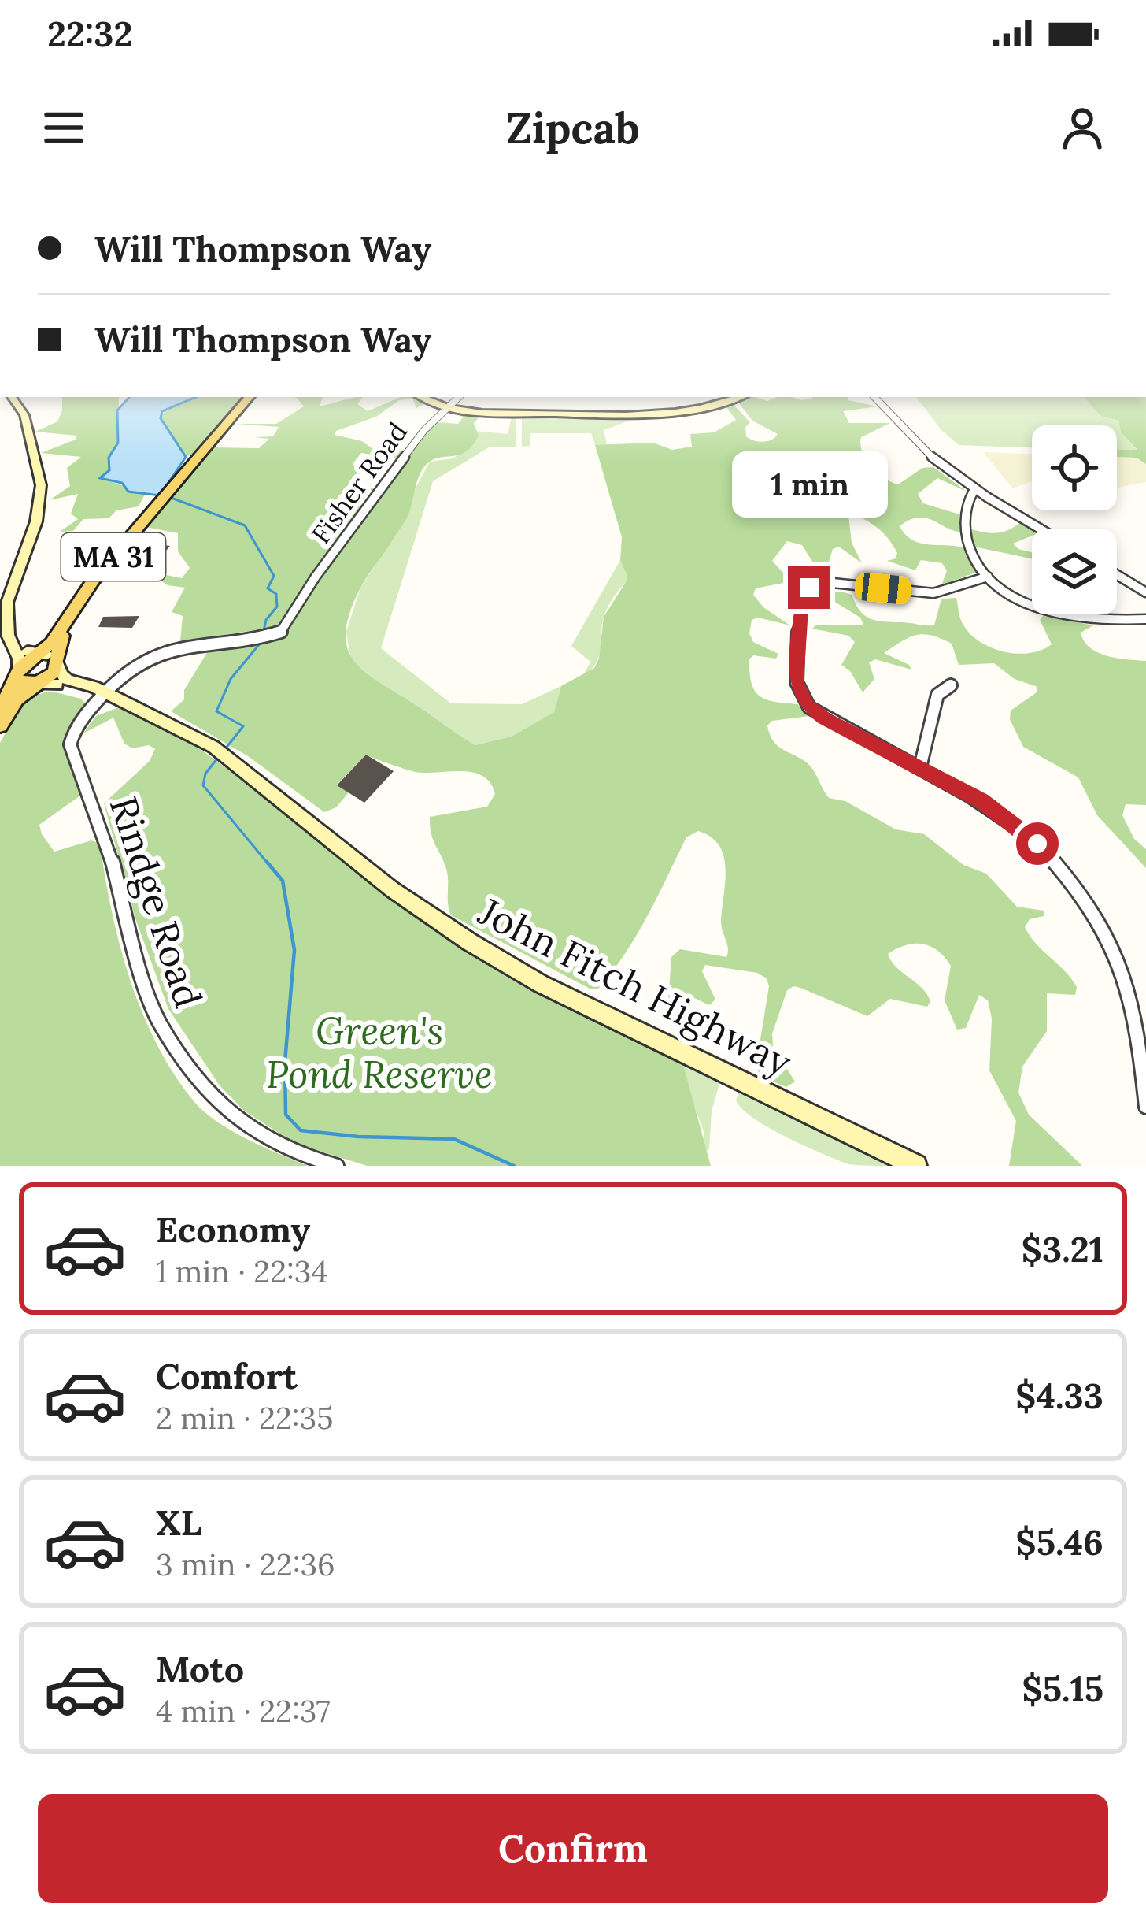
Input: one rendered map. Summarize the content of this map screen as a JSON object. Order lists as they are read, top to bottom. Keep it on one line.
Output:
{"streets":{"main road":["MA 31"],"street":["Fisher Road","Rindge Road","John Fitch Highway"]},"crossings":[["Fisher Road","Rindge Road"],["Fisher Road","John Fitch Highway"],["MA 31","John Fitch Highway"],["Rindge Road","John Fitch Highway"]],"parks":["Green's Pond Reserve"],"page":{"status":"22:32","header":"Zipcab","banner":["Will Thompson Way","Will Thompson Way"],"bubble":"1 min","list":[{"name":"Economy","note":"1 min · 22:34","value":"$3.21"},{"name":"Comfort","note":"2 min · 22:35","value":"$4.33"},{"name":"XL","note":"3 min · 22:36","value":"$5.46"},{"name":"Moto","note":"4 min · 22:37","value":"$5.15"}],"buttons":"Confirm"}}
